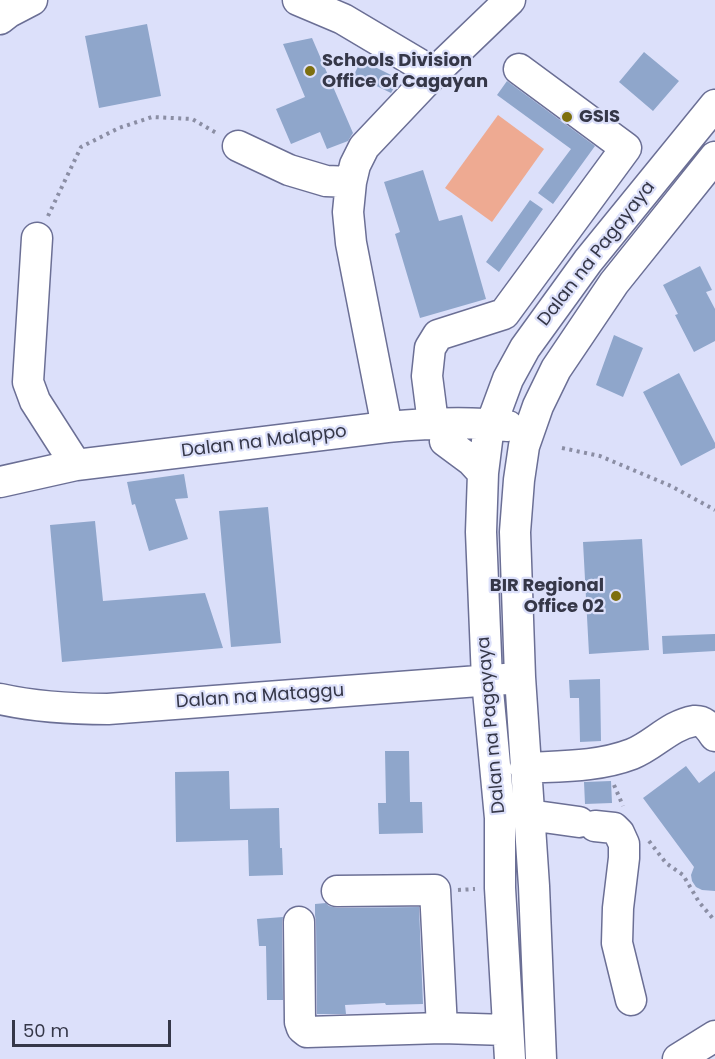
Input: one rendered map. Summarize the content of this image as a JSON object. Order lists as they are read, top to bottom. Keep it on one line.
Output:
{"streets":{"street":["Dalan na Pagayaya","Dalan na Malappo","Dalan na Mataggu"]},"crossings":[["Dalan na Pagayaya","Dalan na Malappo"],["Dalan na Pagayaya","Dalan na Mataggu"]],"places":["Schools Division Office of Cagayan","GSIS","BIR Regional Office 02"],"scale_bar":"50 m"}
